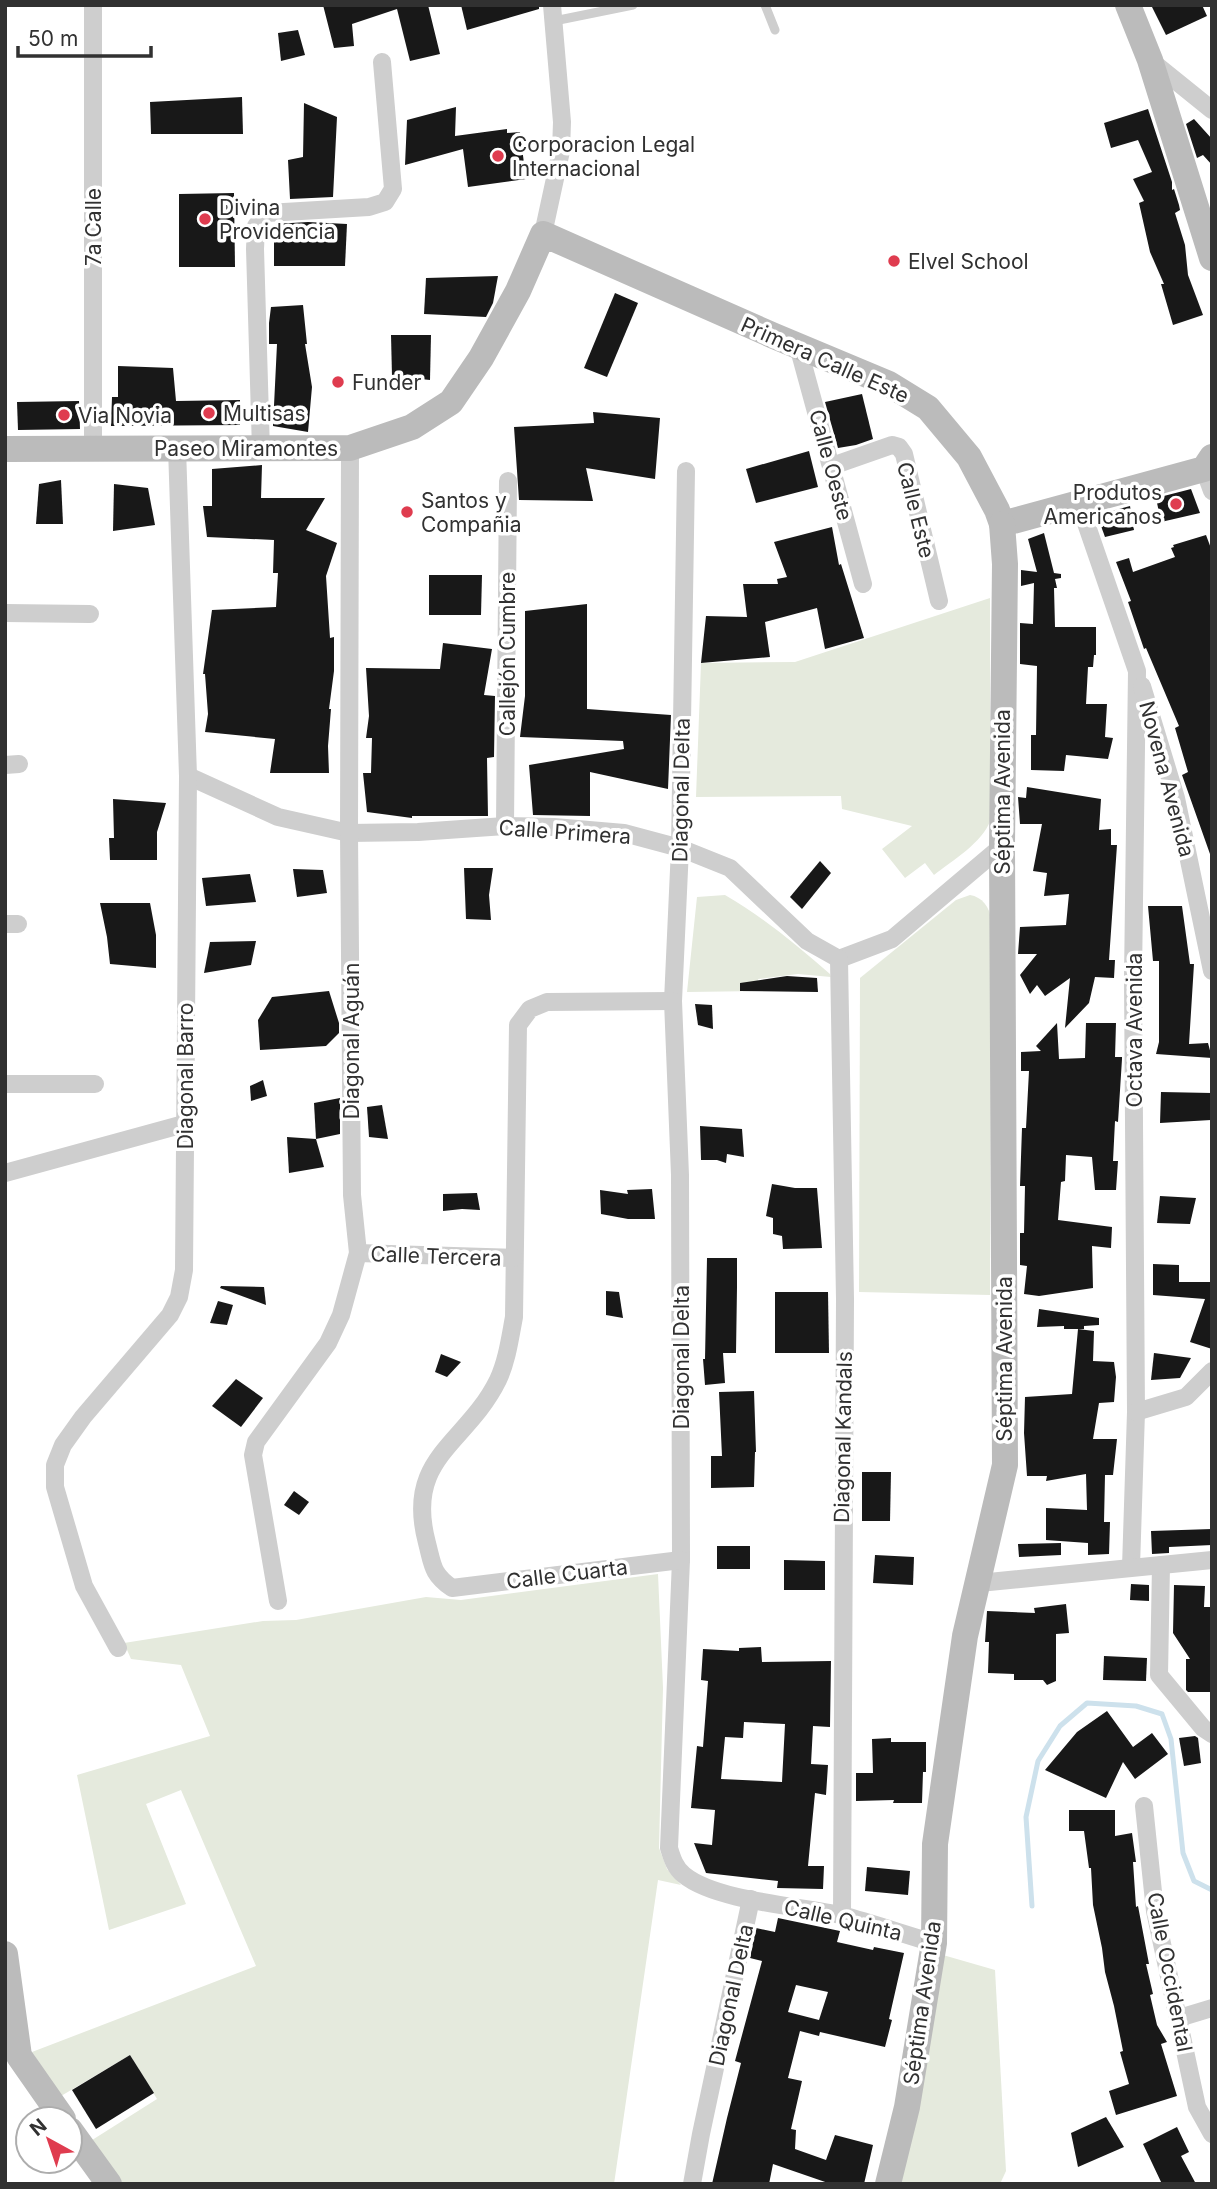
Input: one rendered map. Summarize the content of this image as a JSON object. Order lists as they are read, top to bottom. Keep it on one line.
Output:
{"streets":{"street":["7a Calle","Primera Calle Este","Paseo Miramontes","Calle Oeste","Calle Este","Callejón Cumbre","Novena Avenida","Diagonal Delta","Séptima Avenida","Calle Primera","Octava Avenida","Diagonal Aguán","Diagonal Barro","Calle Tercera","Diagonal Kandals","Calle Cuarta","Calle Quinta","Calle Occidental"]},"crossings":[["7a Calle","Paseo Miramontes"],["Primera Calle Este","Paseo Miramontes"],["Primera Calle Este","Calle Oeste"],["Primera Calle Este","Séptima Avenida"],["Paseo Miramontes","Diagonal Aguán"],["Paseo Miramontes","Diagonal Barro"],["Calle Oeste","Calle Este"],["Callejón Cumbre","Calle Primera"],["Novena Avenida","Octava Avenida"],["Diagonal Delta","Calle Primera"],["Diagonal Delta","Calle Cuarta"],["Diagonal Delta","Calle Quinta"],["Séptima Avenida","Calle Quinta"],["Calle Primera","Diagonal Aguán"],["Calle Primera","Diagonal Barro"],["Calle Primera","Diagonal Kandals"],["Diagonal Aguán","Calle Tercera"],["Calle Tercera","Calle Cuarta"],["Diagonal Kandals","Calle Quinta"]],"places":["Corporacion Legal Internacional","Divina Providencia","Elvel School","Funder","Multisas","Via Novia","Produtos Americanos","Santos y Compañia"],"scale_bar":"50 m","north":"top left"}
